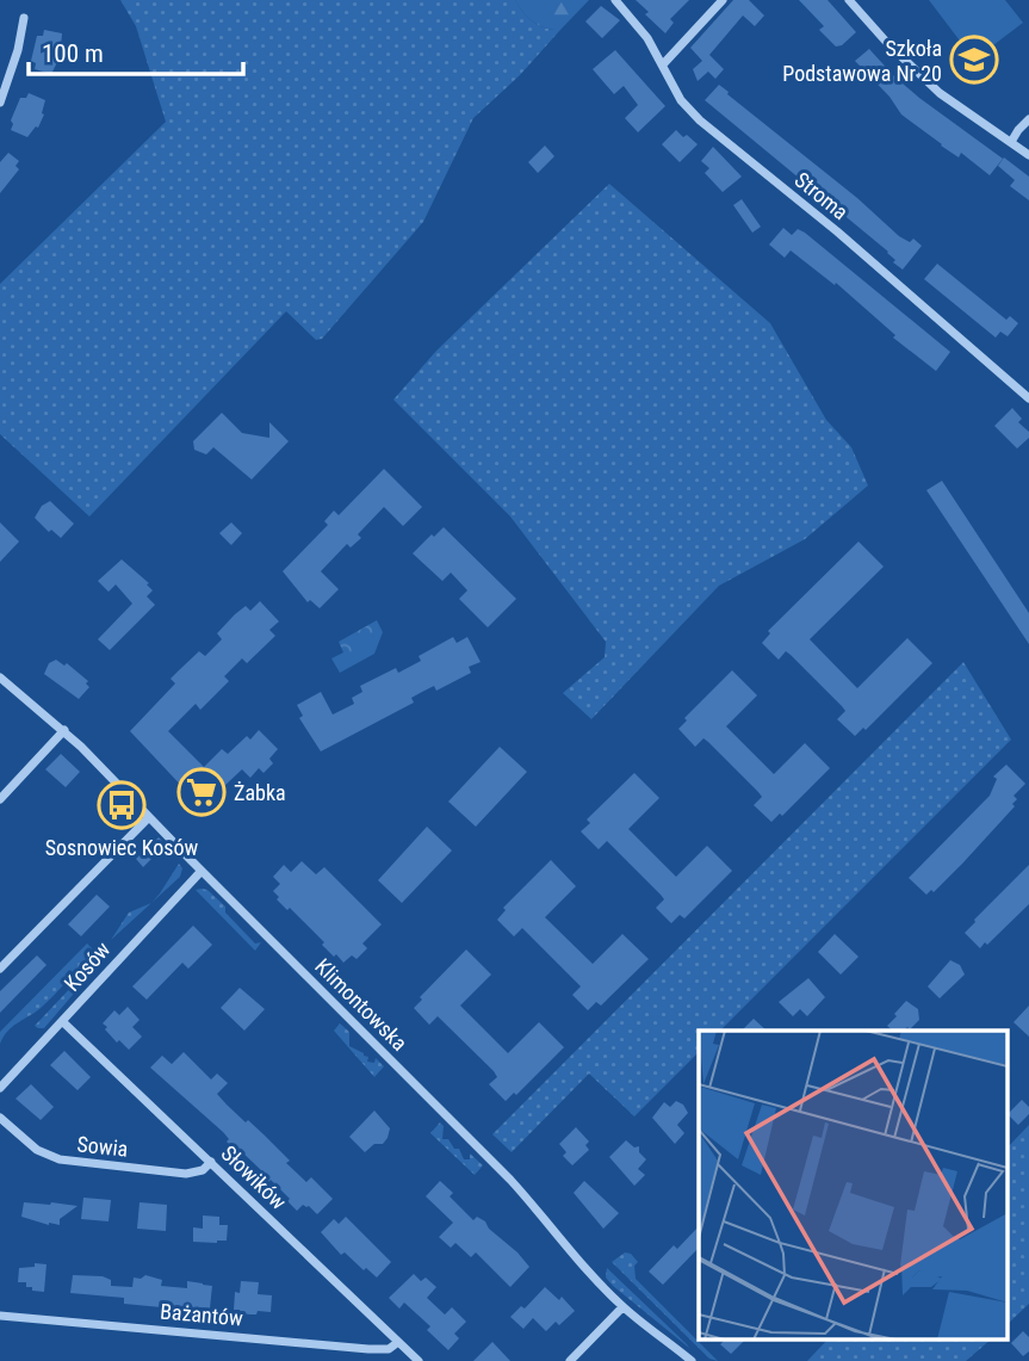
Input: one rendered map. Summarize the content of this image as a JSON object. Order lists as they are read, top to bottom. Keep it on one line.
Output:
{"streets":{"street":["Stroma","Kosów","Klimontowska","Sowia","Słowików","Bażantów"]},"crossings":[["Kosów","Klimontowska"],["Kosów","Słowików"],["Sowia","Słowików"],["Słowików","Bażantów"]],"places":{"school or university":["Szkoła Podstawowa Nr 20"],"supermarket":["Żabka"],"bus stop":["Sosnowiec Kosów"]},"scale_bar":"100 m"}
